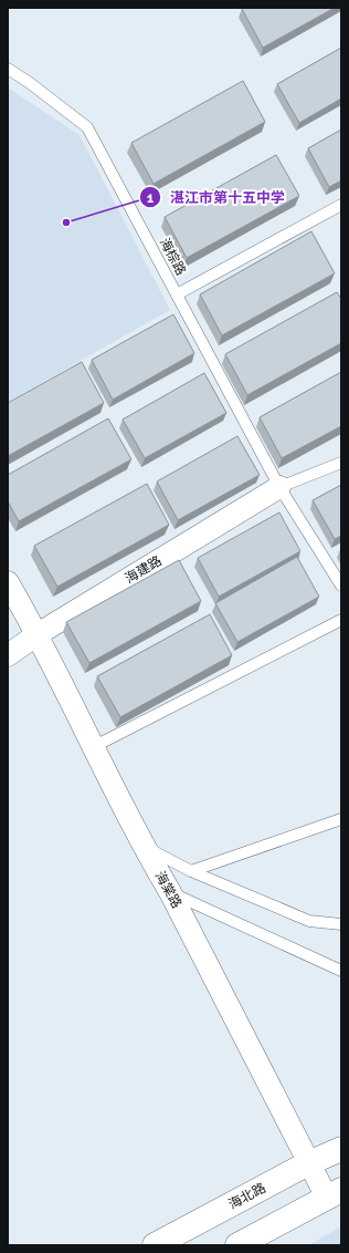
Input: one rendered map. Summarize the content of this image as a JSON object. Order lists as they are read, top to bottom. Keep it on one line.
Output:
{"streets":{"street":["海建路","海棠路","海北路"],"lane":["海棕路"]},"crossings":[["海棕路","海建路"],["海建路","海棠路"],["海棠路","海北路"]],"places":["湛江市第十五中学"]}
